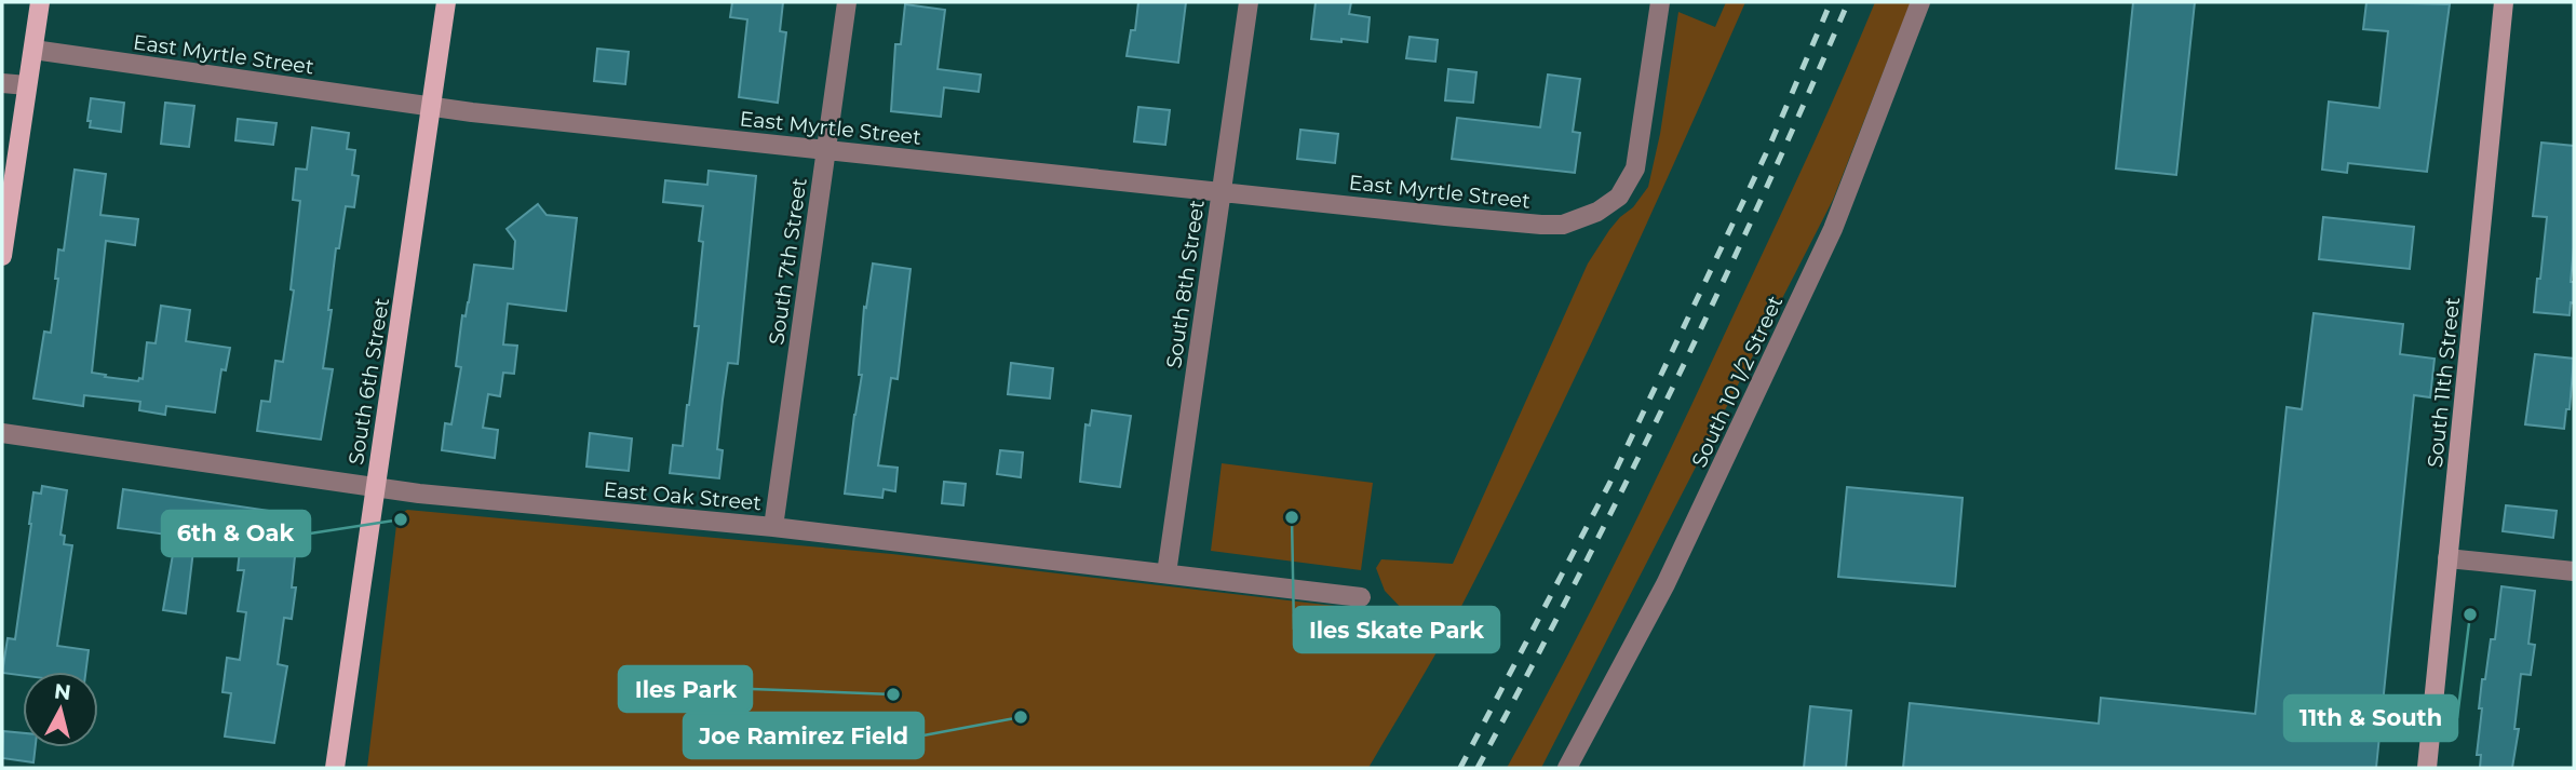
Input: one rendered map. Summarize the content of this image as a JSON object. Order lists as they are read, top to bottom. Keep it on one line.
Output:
{"streets":{"main road":["South 6th Street"],"street":["East Myrtle Street","South 7th Street","South 8th Street","South 10 1/2 Street","South 11th Street","East Oak Street"]},"crossings":[["East Myrtle Street","South 7th Street"],["East Myrtle Street","South 8th Street"],["East Myrtle Street","South 6th Street"],["South 7th Street","East Oak Street"],["South 8th Street","East Oak Street"],["South 6th Street","East Oak Street"]],"places":["Iles Skate Park","6th & Oak","11th & South","Iles Park","Joe Ramirez Field"],"north":"top"}
